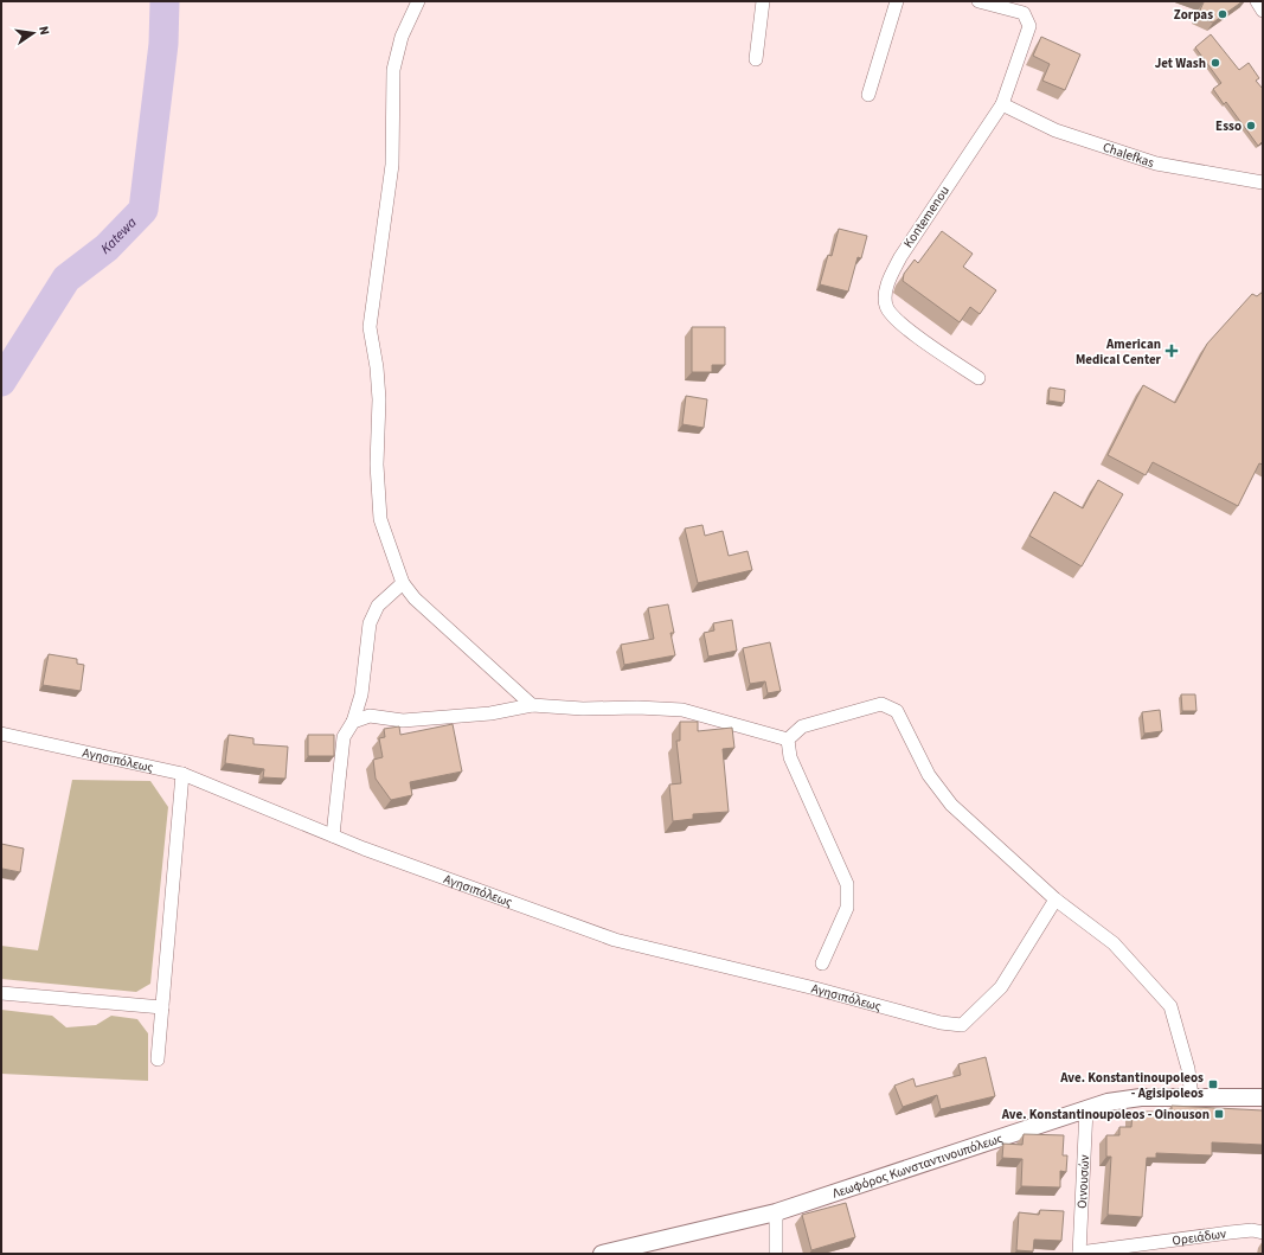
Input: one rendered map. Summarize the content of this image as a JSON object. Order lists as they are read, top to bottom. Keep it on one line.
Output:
{"streets":{"street":["Chalefkas","Kontemenou","Αγησιπόλεως","Λεωφόρος Κωνσταντινουπόλεως","Οινουσών","Ορειάδων"]},"crossings":[["Chalefkas","Kontemenou"],["Λεωφόρος Κωνσταντινουπόλεως","Οινουσών"],["Οινουσών","Ορειάδων"]],"water":["Katewa"],"places":{"other":["Zorpas","Jet Wash","Esso"],"health":["American Medical Center"],"transit":["Ave. Konstantinoupoleos - Agisipoleos","Ave. Konstantinoupoleos - Oinouson"]},"north":"right"}
